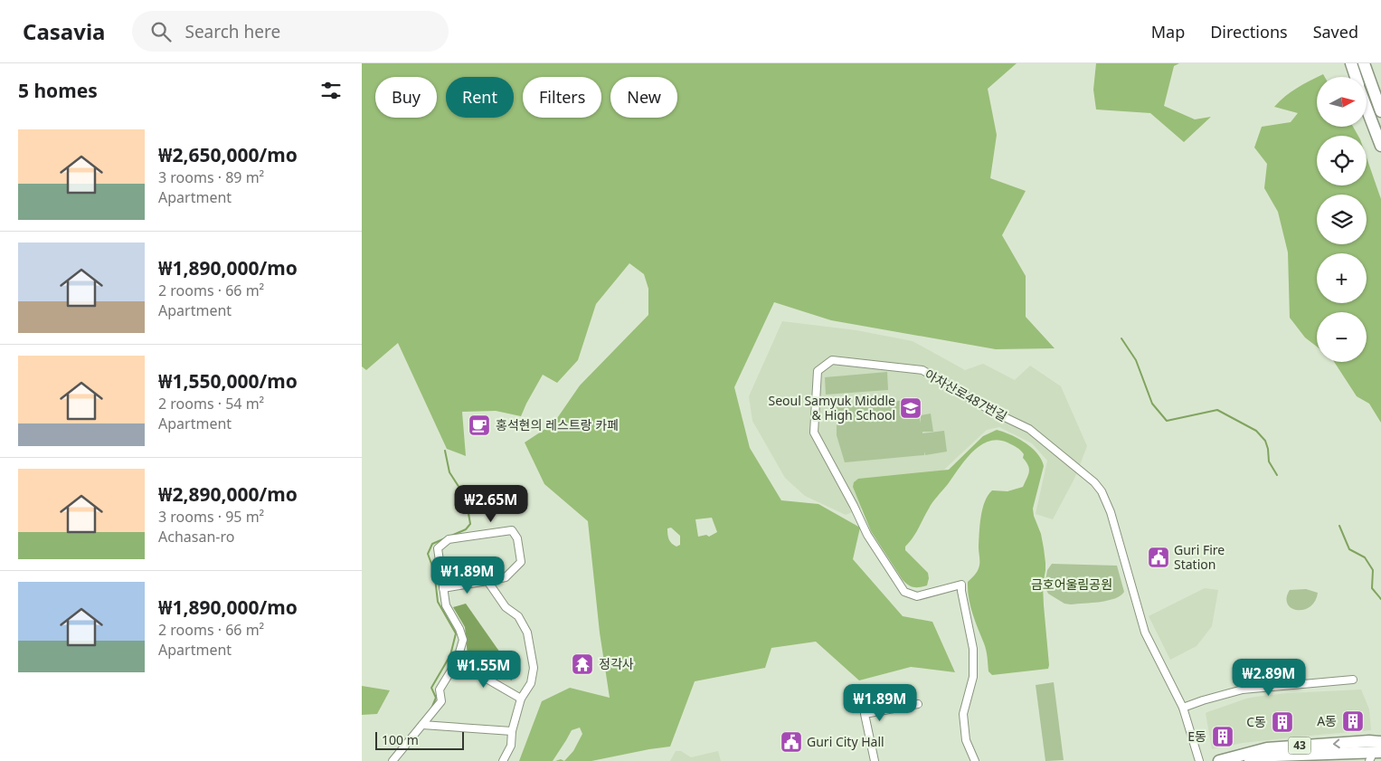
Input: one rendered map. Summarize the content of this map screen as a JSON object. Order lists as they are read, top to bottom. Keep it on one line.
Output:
{"streets":{"main road":["43"],"street":["아차산로487번길"]},"parks":["금호어울림공원"],"places":{"school or university":["Seoul Samyuk Middle & High School"],"cafe":["홍석현의 레스트랑 카페"],"public building":["Guri Fire Station","Guri City Hall"],"temple":["정각사"],"building":["A동","C동","E동"]},"scale_bar":"100 m","north":"right","page":{"header":"Casavia","search":"Search here","nav":["Map","Directions","Saved"],"heading":"5 homes","map_buttons":["+","−"],"chip":["Buy","Rent","Filters","New"],"list":[{"name":"₩2,650,000/mo","note":"3 rooms · 89 m² · Apartment"},{"name":"₩1,890,000/mo","note":"2 rooms · 66 m² · Apartment"},{"name":"₩1,550,000/mo","note":"2 rooms · 54 m² · Apartment"},{"name":"₩2,890,000/mo","note":"3 rooms · 95 m² · Achasan-ro"},{"name":"₩1,890,000/mo","note":"2 rooms · 66 m² · Apartment"}],"price":["₩2.65M","₩1.89M","₩1.55M","₩2.89M","₩1.89M"],"scale":"100 m"}}
